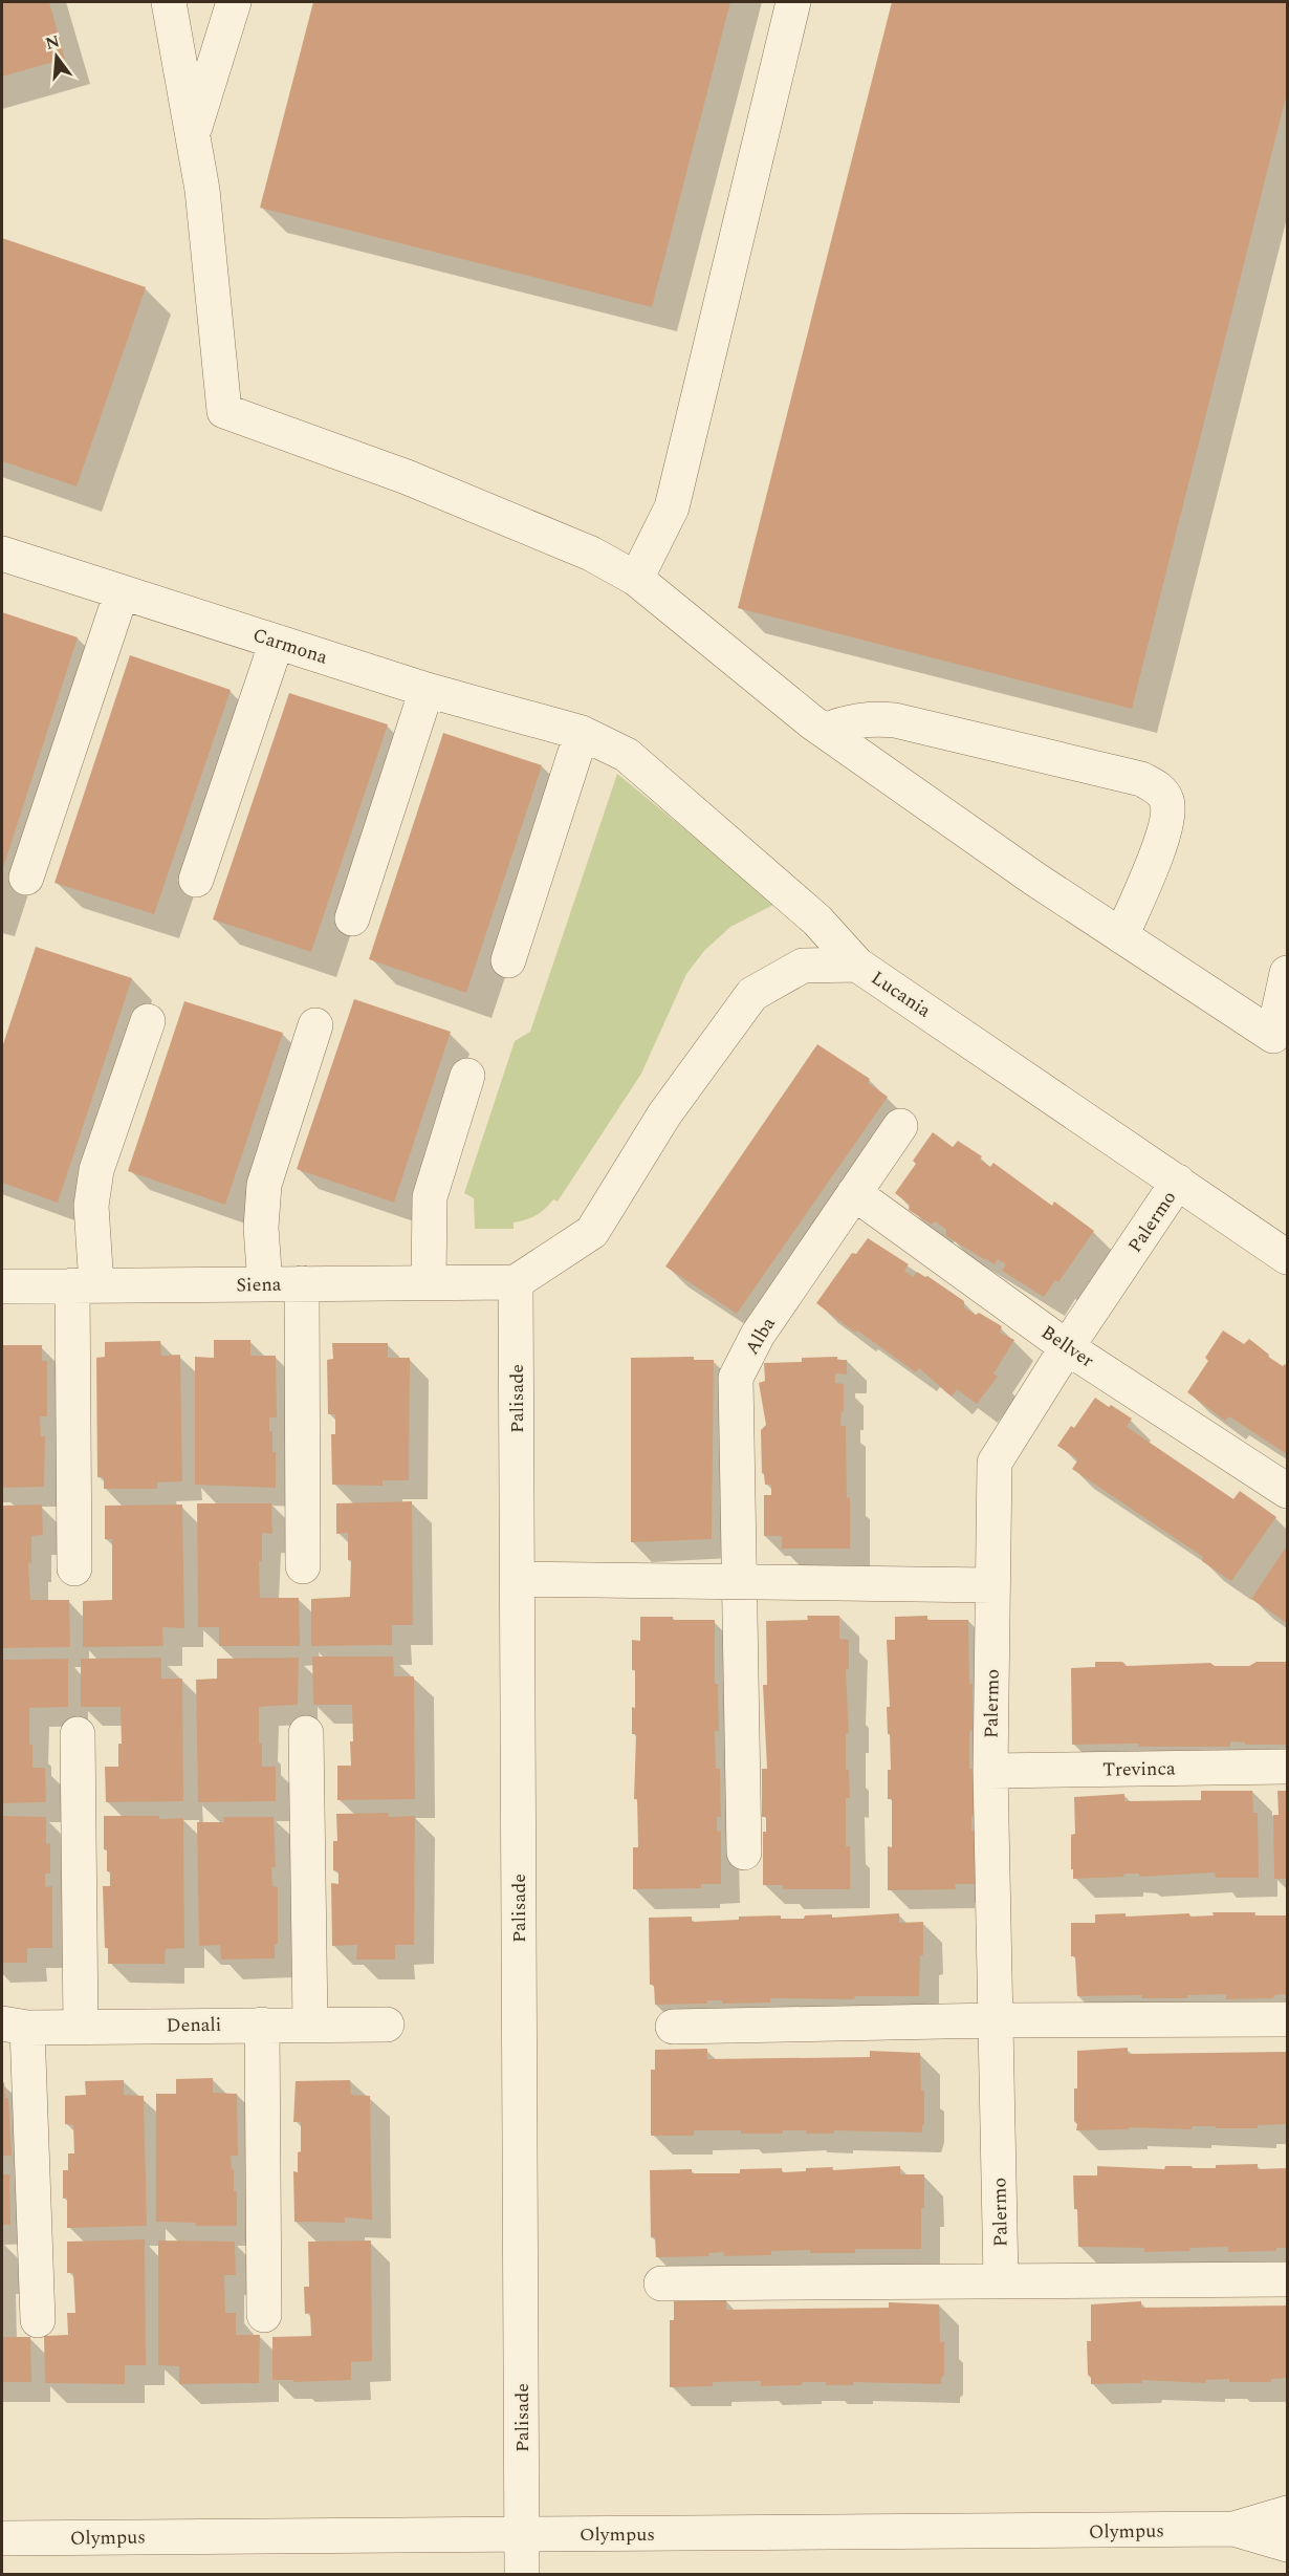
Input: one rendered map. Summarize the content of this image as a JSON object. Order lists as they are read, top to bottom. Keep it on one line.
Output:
{"streets":{"street":["Carmona","Lucania","Palermo","Siena","Alba","Bellver","Palisade","Trevinca","Denali","Olympus"]},"crossings":[["Carmona","Lucania"],["Lucania","Palermo"],["Lucania","Siena"],["Lucania","Palisade"],["Palermo","Bellver"],["Palermo","Trevinca"],["Siena","Palisade"],["Alba","Bellver"],["Palisade","Olympus"]],"north":"top"}
